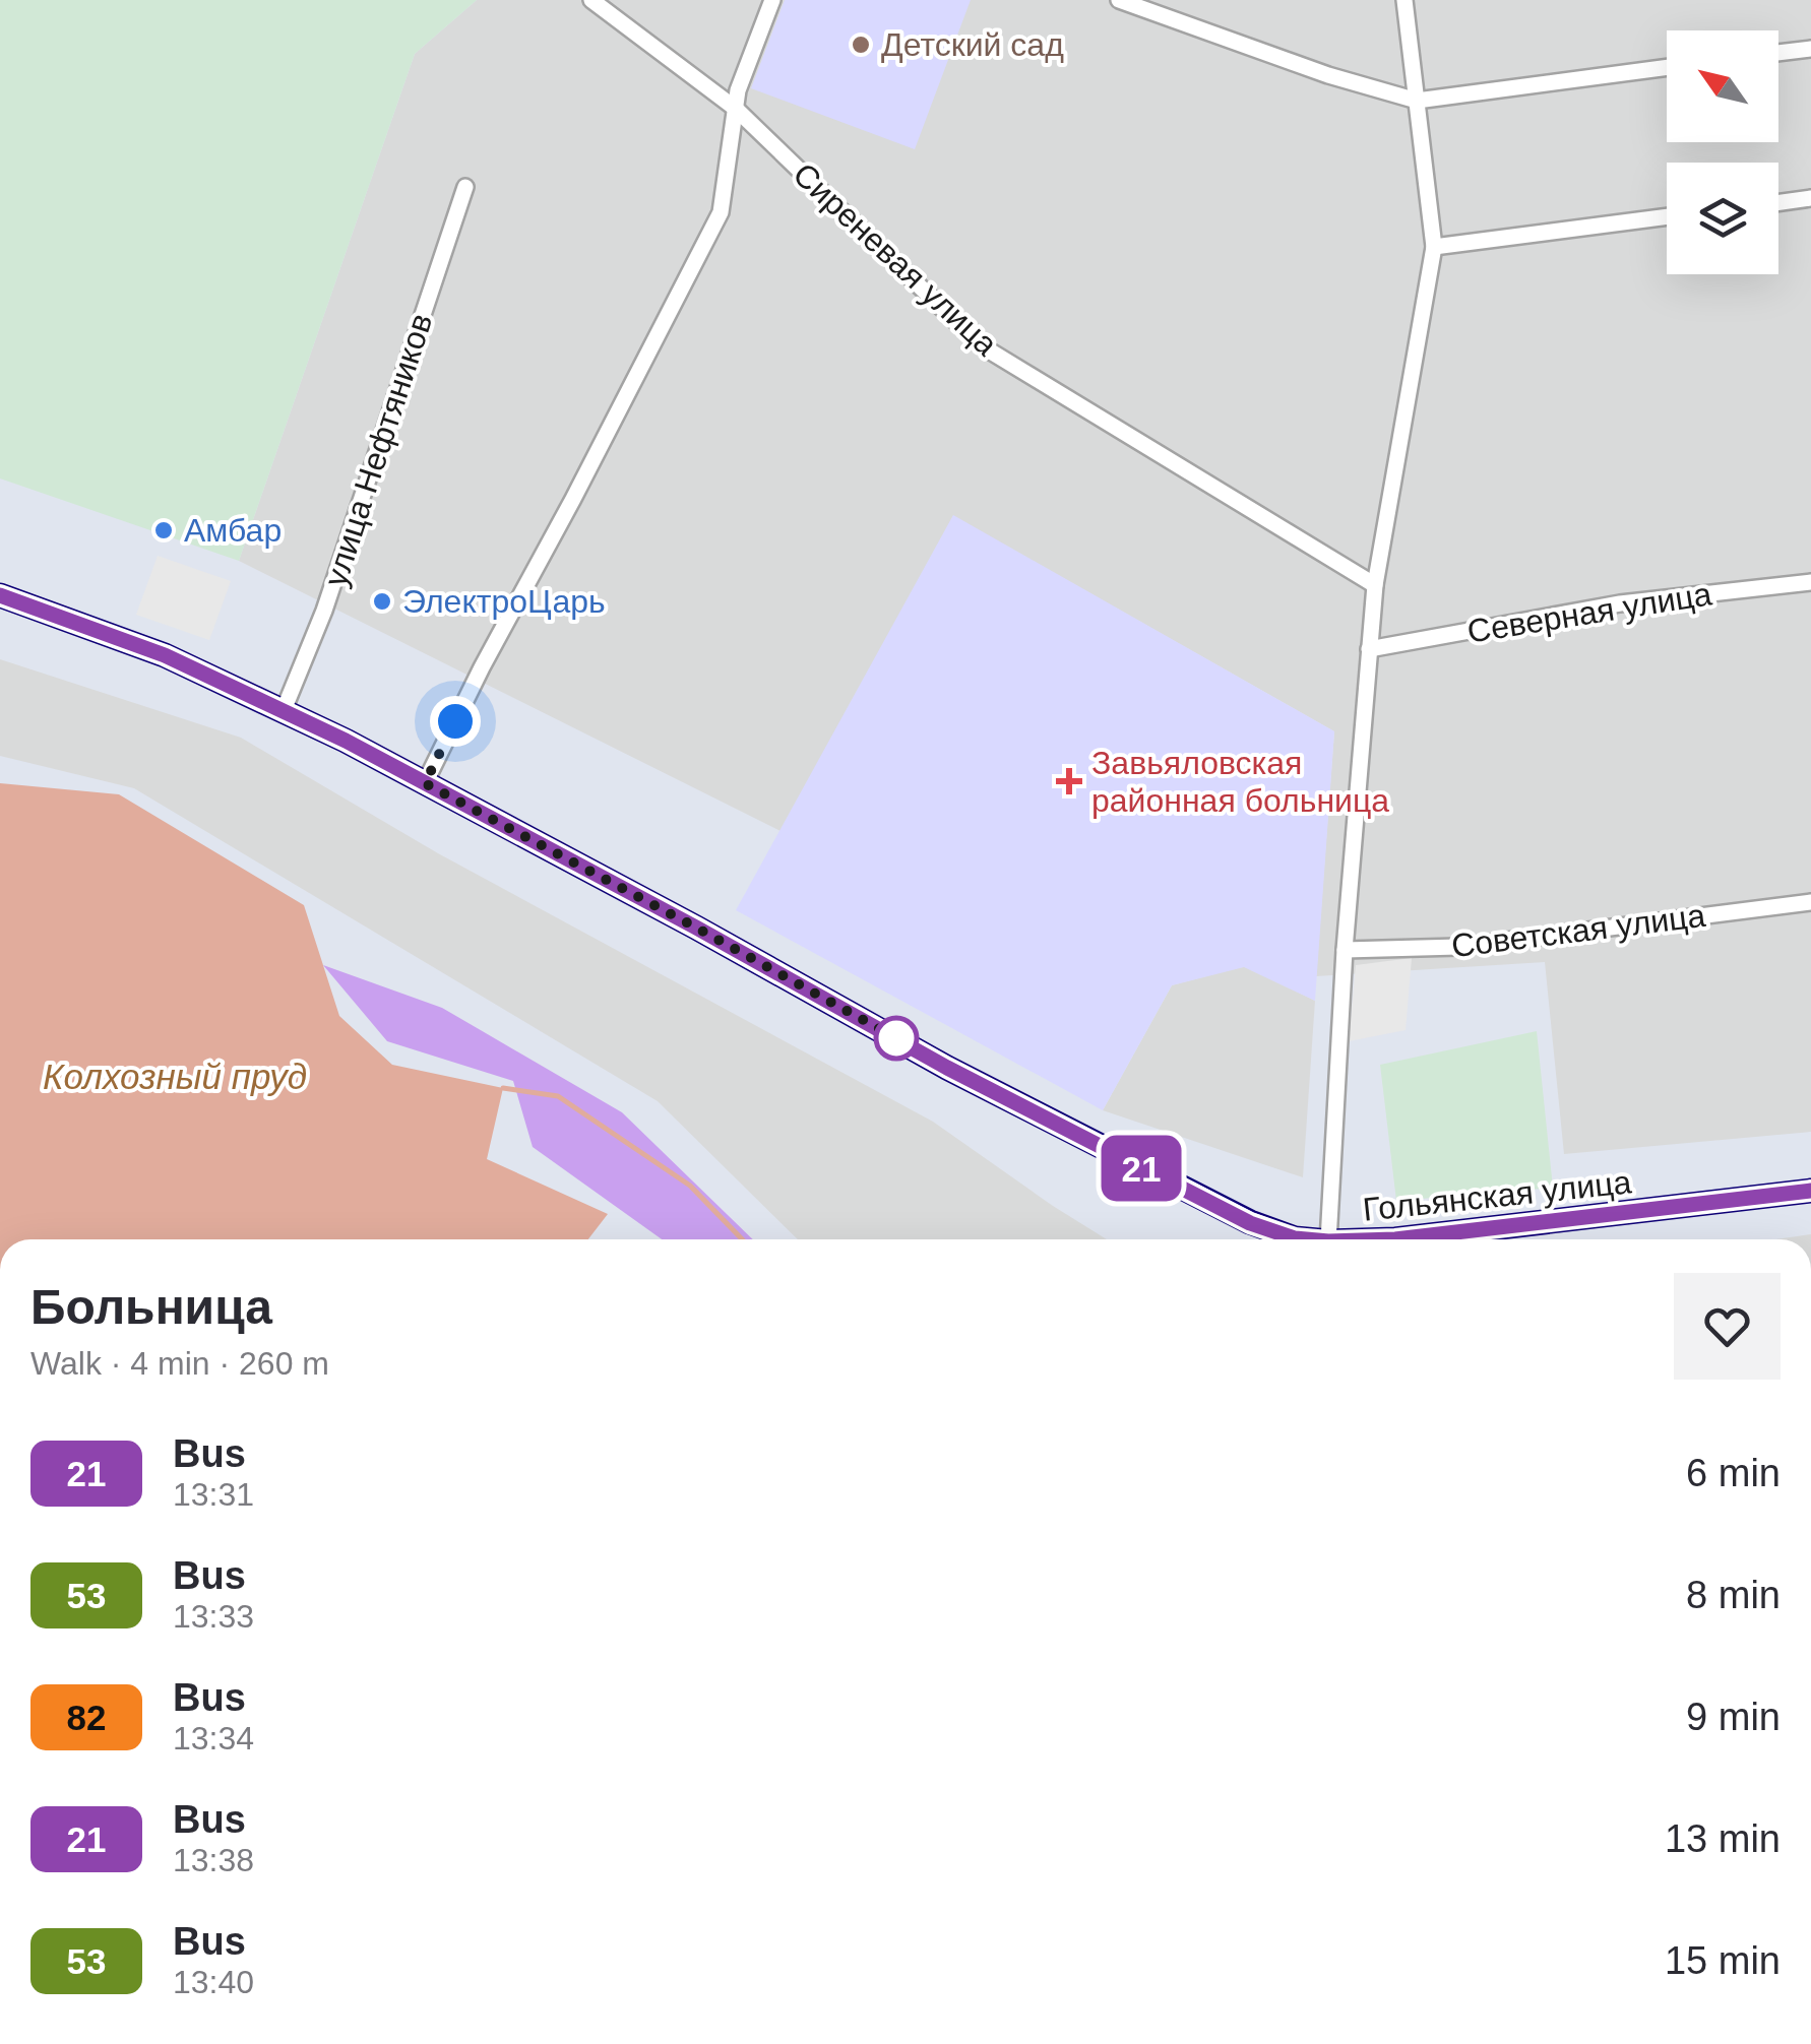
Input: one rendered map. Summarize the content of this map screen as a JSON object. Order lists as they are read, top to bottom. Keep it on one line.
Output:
{"streets":{"main road":["Гольянская улица"],"street":["Сиреневая улица","улица Нефтяников","Северная улица","Советская улица"]},"crossings":[["улица Нефтяников","Гольянская улица"]],"water":["Колхозный пруд"],"places":{"other":["Детский сад","Амбар","ЭлектроЦарь"],"health":["Завьяловская районная больница"]},"lines":["bus line 21"],"north":"top left","page":{"on_map":"21","heading":["Больница","Walk · 4 min · 260 m"],"list":[{"mark":"21","name":"Bus","note":"13:31","value":"6 min"},{"mark":"53","name":"Bus","note":"13:33","value":"8 min"},{"mark":"82","name":"Bus","note":"13:34","value":"9 min"},{"mark":"21","name":"Bus","note":"13:38","value":"13 min"},{"mark":"53","name":"Bus","note":"13:40","value":"15 min"}]}}
